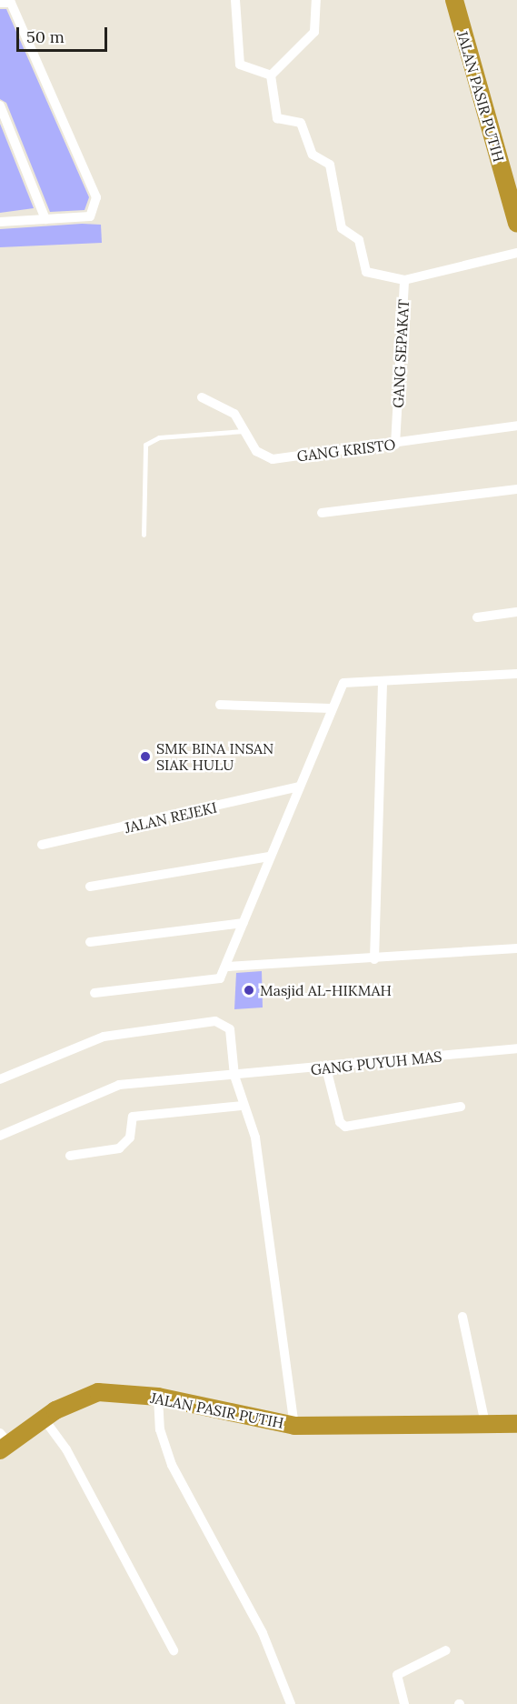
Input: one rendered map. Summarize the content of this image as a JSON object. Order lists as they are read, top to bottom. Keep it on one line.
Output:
{"streets":{"highway":["JALAN PASIR PUTIH"],"street":["GANG SEPAKAT","GANG KRISTO","JALAN REJEKI","GANG PUYUH MAS"]},"crossings":[["GANG SEPAKAT","GANG KRISTO"]],"places":["SMK BINA INSAN SIAK HULU","Masjid AL-HIKMAH"],"scale_bar":"50 m"}
